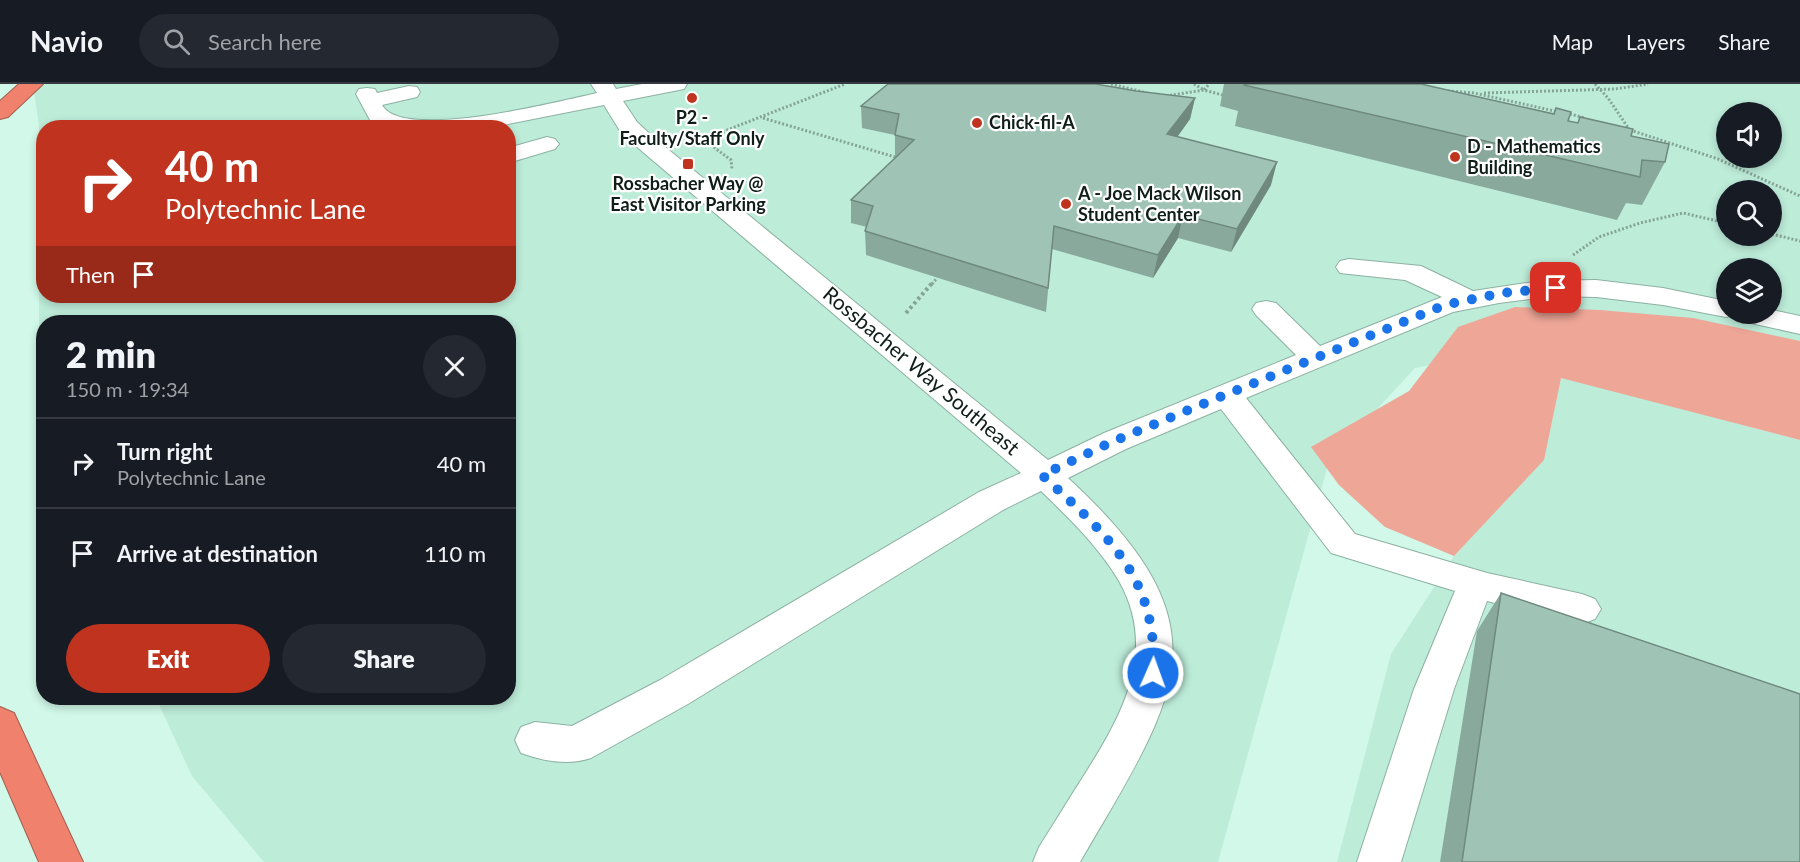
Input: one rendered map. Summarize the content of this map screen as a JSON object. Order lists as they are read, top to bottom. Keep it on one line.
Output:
{"streets":{"street":["Rossbacher Way Southeast"]},"places":{"other":["P2 - Faculty/Staff Only","Chick-fil-A","D - Mathematics Building","A - Joe Mack Wilson Student Center"],"transit":["Rossbacher Way @ East Visitor Parking"]},"page":{"header":"Navio","search":"Search here","nav":["Map","Layers","Share"],"turn":["40 m","Polytechnic Lane"],"then":"Then","heading":["2 min","150 m · 19:34"],"list":[{"name":"Turn right","note":"Polytechnic Lane","value":"40 m"},{"name":"Arrive at destination","value":"110 m"}],"buttons":["Exit","Share"]}}
